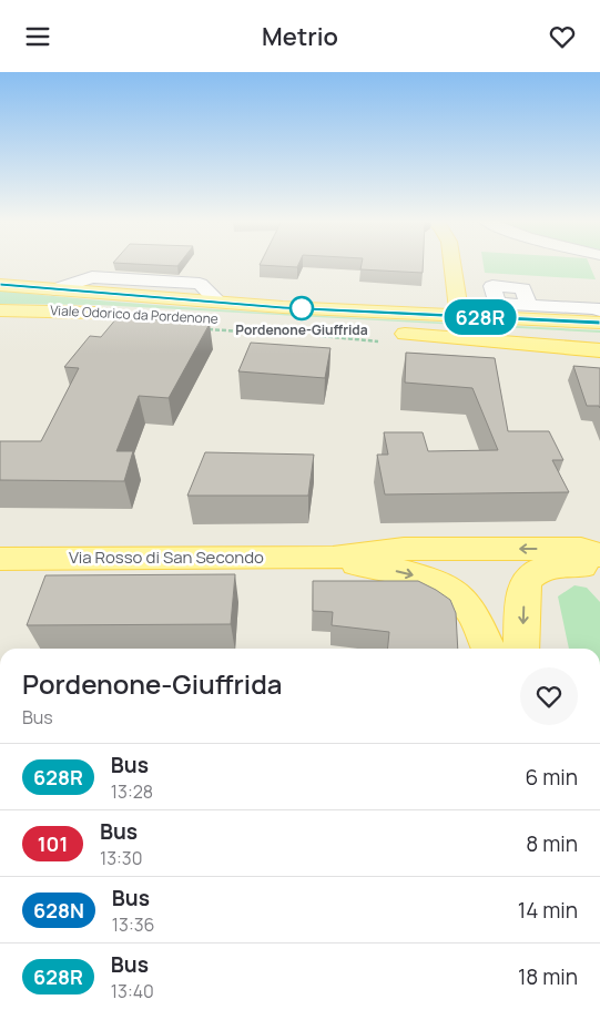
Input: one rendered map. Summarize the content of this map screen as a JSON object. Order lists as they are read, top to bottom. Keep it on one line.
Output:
{"streets":{"main road":["Viale Odorico da Pordenone","Via Rosso di San Secondo"]},"places":["Pordenone-Giuffrida"],"lines":["bus line 628R"],"page":{"header":"Metrio","on_map":"628R","heading":["Pordenone-Giuffrida","Bus"],"list":[{"mark":"628R","name":"Bus","note":"13:28","value":"6 min"},{"mark":"101","name":"Bus","note":"13:30","value":"8 min"},{"mark":"628N","name":"Bus","note":"13:36","value":"14 min"},{"mark":"628R","name":"Bus","note":"13:40","value":"18 min"}]}}
